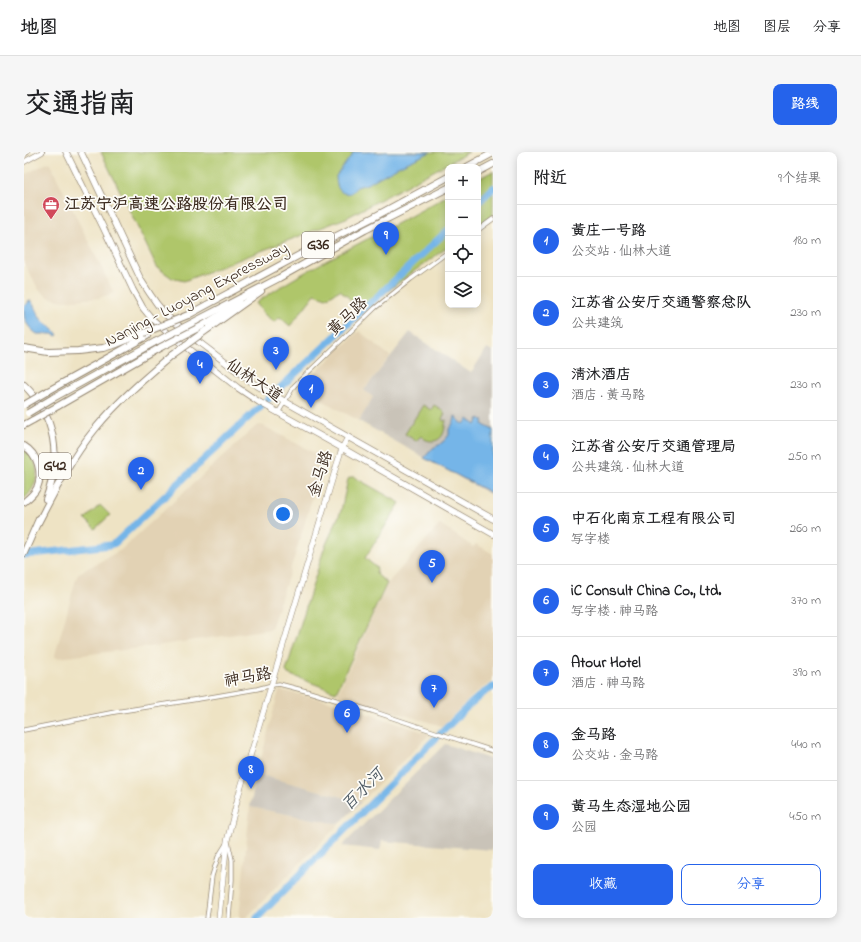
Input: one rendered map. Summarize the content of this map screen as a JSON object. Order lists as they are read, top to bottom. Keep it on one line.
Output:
{"streets":{"highway":["G36","Nanjing - Luoyang Expressway","G42"],"main road":["仙林大道","金马路"],"street":["黄马路","神马路"]},"crossings":[["黄马路","仙林大道"],["仙林大道","金马路"],["金马路","神马路"]],"water":["百水河"],"places":{"office":["江苏宁沪高速公路股份有限公司"]},"page":{"header":"地图","nav":["地图","图层","分享"],"title":"交通指南","buttons":["路线",["收藏","分享"]],"heading":["附近","9个结果"],"map_buttons":["+","−"],"list":[{"mark":"1","name":"黄庄一号路","note":"公交站 · 仙林大道","value":"180 m"},{"mark":"2","name":"江苏省公安厅交通警察总队","note":"公共建筑","value":"230 m"},{"mark":"3","name":"清沐酒店","note":"酒店 · 黄马路","value":"230 m"},{"mark":"4","name":"江苏省公安厅交通管理局","note":"公共建筑 · 仙林大道","value":"250 m"},{"mark":"5","name":"中石化南京工程有限公司","note":"写字楼","value":"260 m"},{"mark":"6","name":"iC Consult China Co., Ltd.","note":"写字楼 · 神马路","value":"370 m"},{"mark":"7","name":"Atour Hotel","note":"酒店 · 神马路","value":"390 m"},{"mark":"8","name":"金马路","note":"公交站 · 金马路","value":"440 m"},{"mark":"9","name":"黄马生态湿地公园","note":"公园","value":"450 m"}],"pins":["9","3","4","1","2","5","7","6","8"]}}
